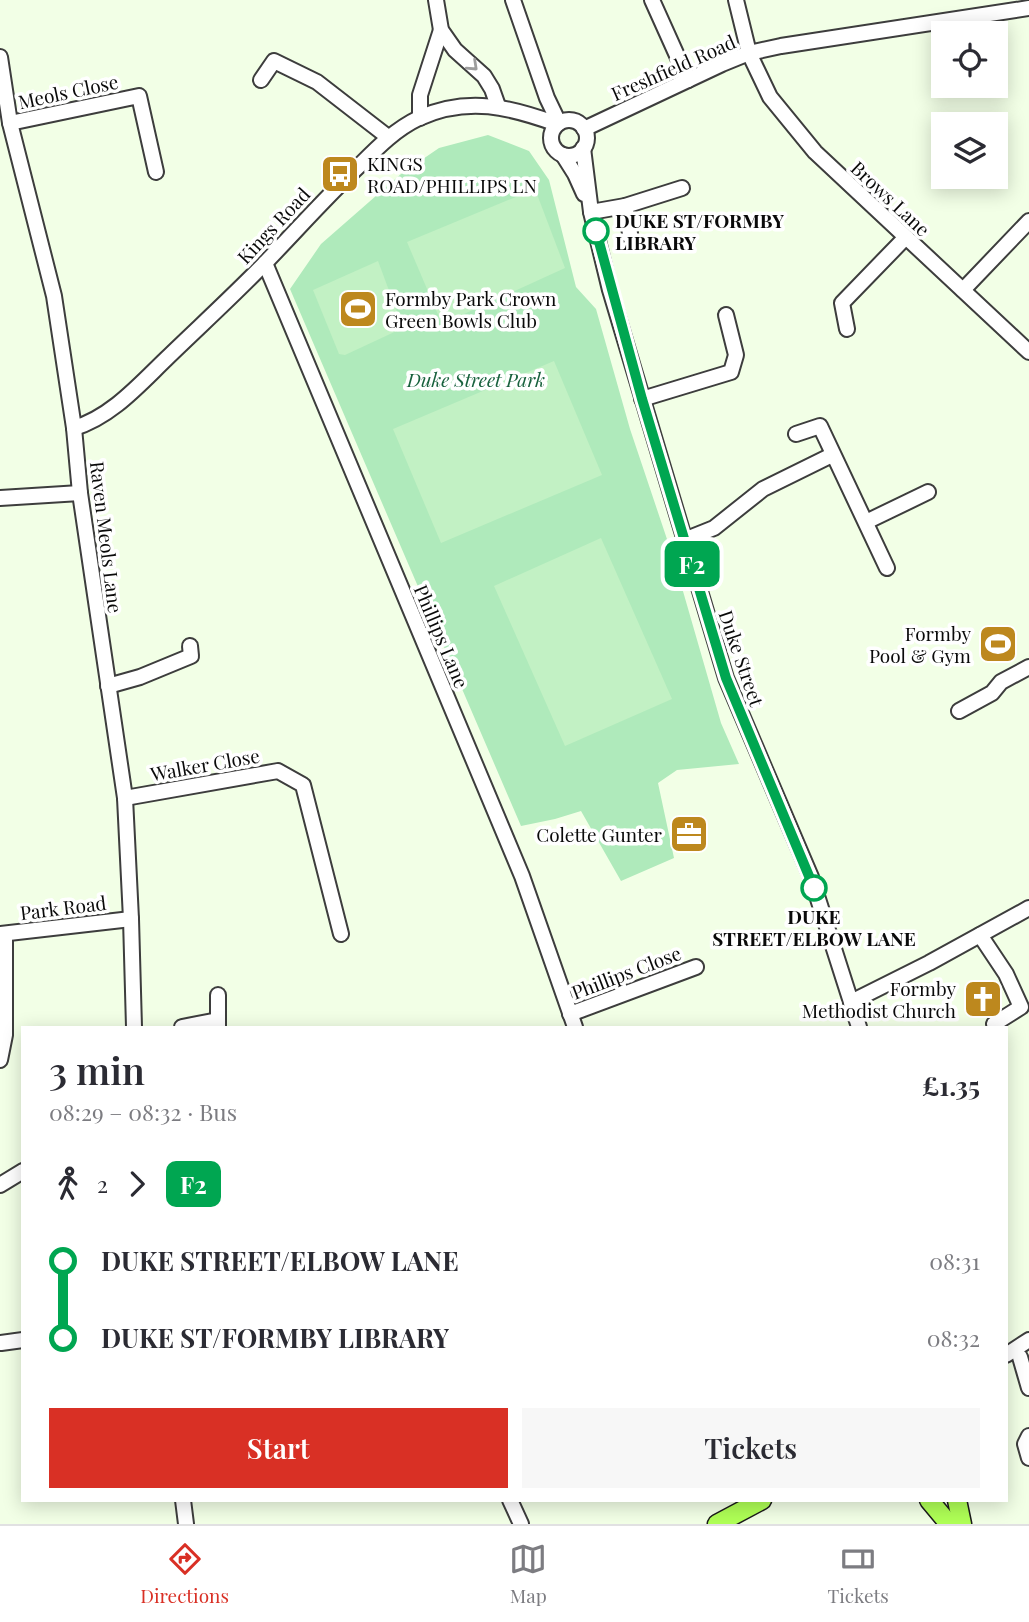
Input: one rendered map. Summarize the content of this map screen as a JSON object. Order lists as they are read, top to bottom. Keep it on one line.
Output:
{"streets":{"street":["Freshfield Road","Meols Close","Brows Lane","Kings Road","Raven Meols Lane","Phillips Lane","Duke Street","Walker Close","Park Road","Phillips Close"]},"crossings":[["Freshfield Road","Brows Lane"],["Freshfield Road","Kings Road"],["Freshfield Road","Duke Street"],["Meols Close","Raven Meols Lane"],["Kings Road","Raven Meols Lane"],["Kings Road","Phillips Lane"],["Kings Road","Duke Street"],["Raven Meols Lane","Walker Close"],["Raven Meols Lane","Park Road"],["Phillips Lane","Phillips Close"]],"parks":["Duke Street Park"],"places":{"bus stop":["KINGS ROAD/PHILLIPS LN"],"other":["DUKE ST/FORMBY LIBRARY","DUKE STREET/ELBOW LANE"],"sports":["Formby Park Crown Green Bowls Club","Formby Pool & Gym"],"office":["Colette Gunter"],"church":["Formby Methodist Church"]},"lines":["bus line F2"],"page":{"on_map":"F2","heading":["3 min","08:29 – 08:32 · Bus","£1.35"],"legs":["2","F2"],"list":[{"name":"DUKE STREET/ELBOW LANE","value":"08:31"},{"name":"DUKE ST/FORMBY LIBRARY","value":"08:32"}],"buttons":["Start","Tickets"],"tabs":["Directions","Map","Tickets"]}}
